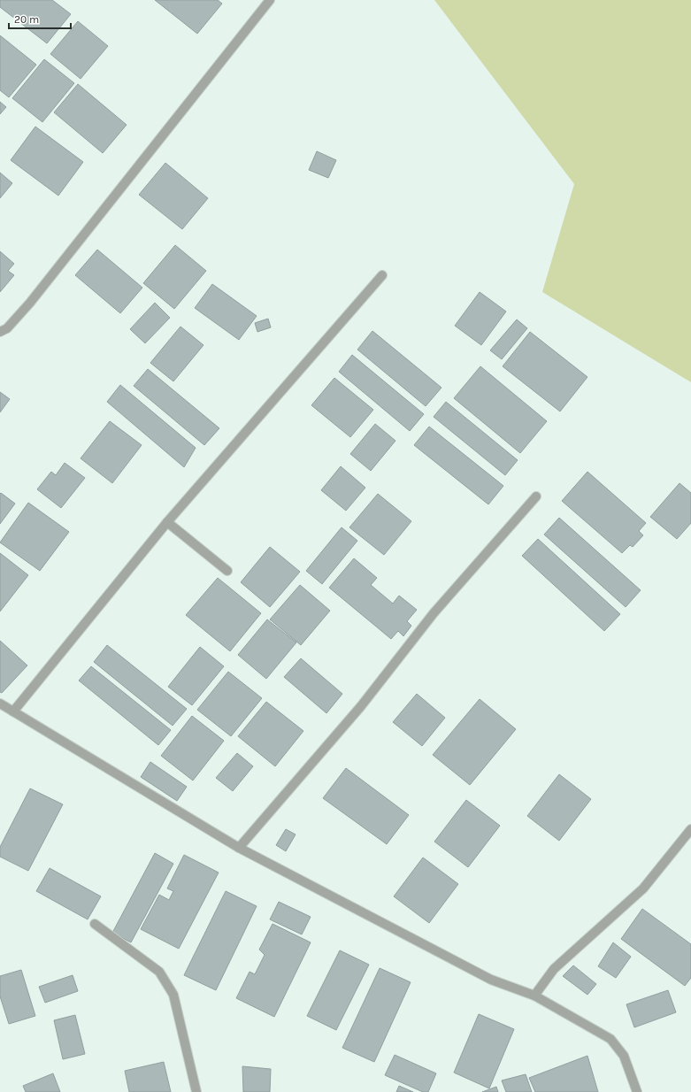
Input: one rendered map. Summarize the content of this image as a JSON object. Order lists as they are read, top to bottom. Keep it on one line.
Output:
{"scale_bar":"20 m"}
